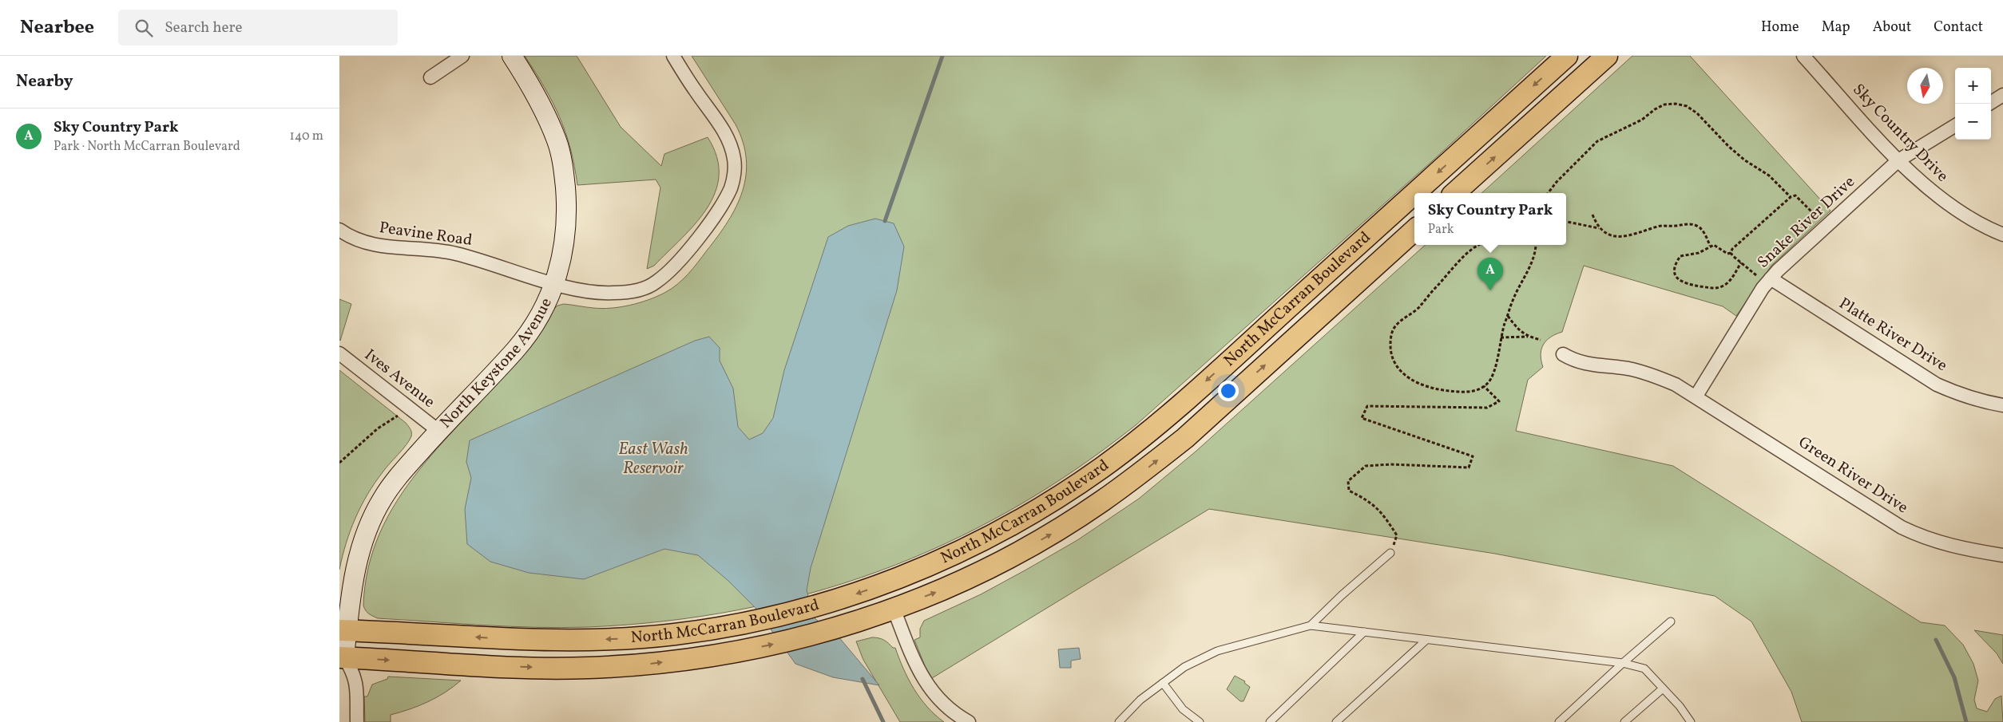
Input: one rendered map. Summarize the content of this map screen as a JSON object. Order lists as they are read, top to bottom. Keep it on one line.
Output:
{"streets":{"main road":["North McCarran Boulevard"],"street":["Sky Country Drive","Snake River Drive","Peavine Road","Platte River Drive","North Keystone Avenue","Ives Avenue","Green River Drive"]},"crossings":[["Sky Country Drive","Snake River Drive"],["Snake River Drive","Platte River Drive"],["Snake River Drive","Green River Drive"],["Peavine Road","North Keystone Avenue"],["North McCarran Boulevard","North Keystone Avenue"],["North Keystone Avenue","Ives Avenue"]],"water":["East Wash Reservoir"],"north":"bottom","page":{"header":"Nearbee","search":"Search here","nav":["Home","Map","About","Contact"],"heading":"Nearby","map_buttons":["+","−"],"list":[{"mark":"A","name":"Sky Country Park","note":"Park · North McCarran Boulevard","value":"140 m"}],"popup":["Sky Country Park","Park"],"pins":"A"}}
